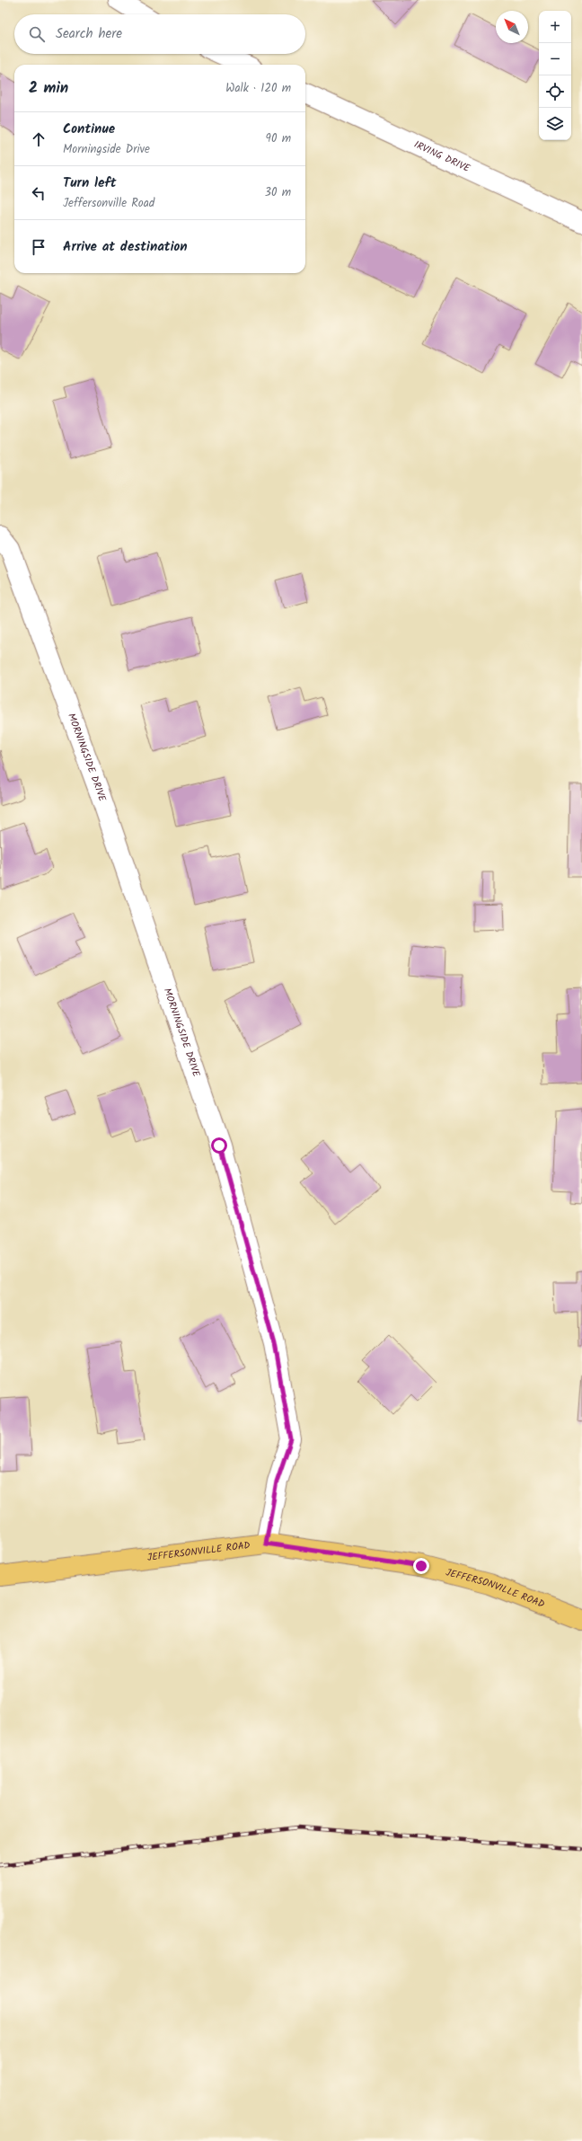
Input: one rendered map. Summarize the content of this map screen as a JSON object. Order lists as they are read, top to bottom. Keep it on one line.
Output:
{"streets":{"main road":["JEFFERSONVILLE ROAD"],"street":["IRVING DRIVE","MORNINGSIDE DRIVE"]},"crossings":[["MORNINGSIDE DRIVE","JEFFERSONVILLE ROAD"]],"north":"top left","page":{"map_buttons":["+","−"],"search":"Search here","heading":["2 min","Walk · 120 m"],"list":[["Continue","Morningside Drive","90 m"],["Turn left","Jeffersonville Road","30 m"],"Arrive at destination"]}}
